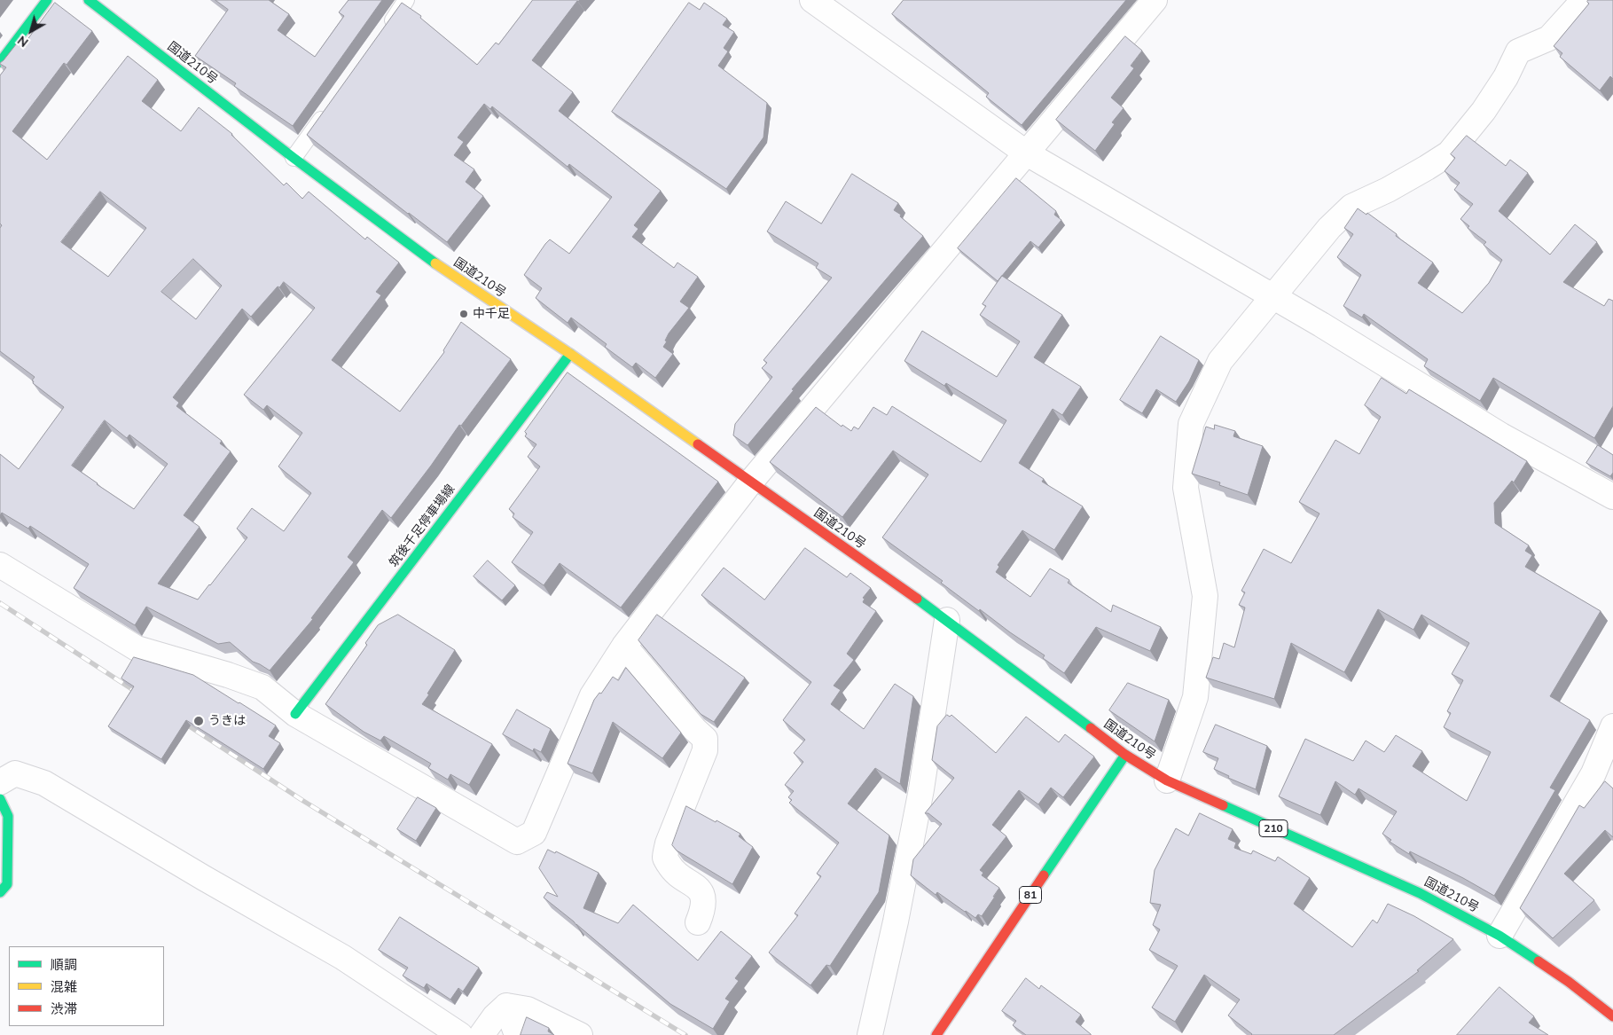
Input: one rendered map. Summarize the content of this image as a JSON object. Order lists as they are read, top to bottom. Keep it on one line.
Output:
{"streets":{"main road":["国道210号","筑後千足停車場線","210","81"]},"crossings":[["国道210号","筑後千足停車場線"],["国道210号","81"]],"places":["中千足","うきは"],"legend":["順調","混雑","渋滞"],"north":"bottom left"}
